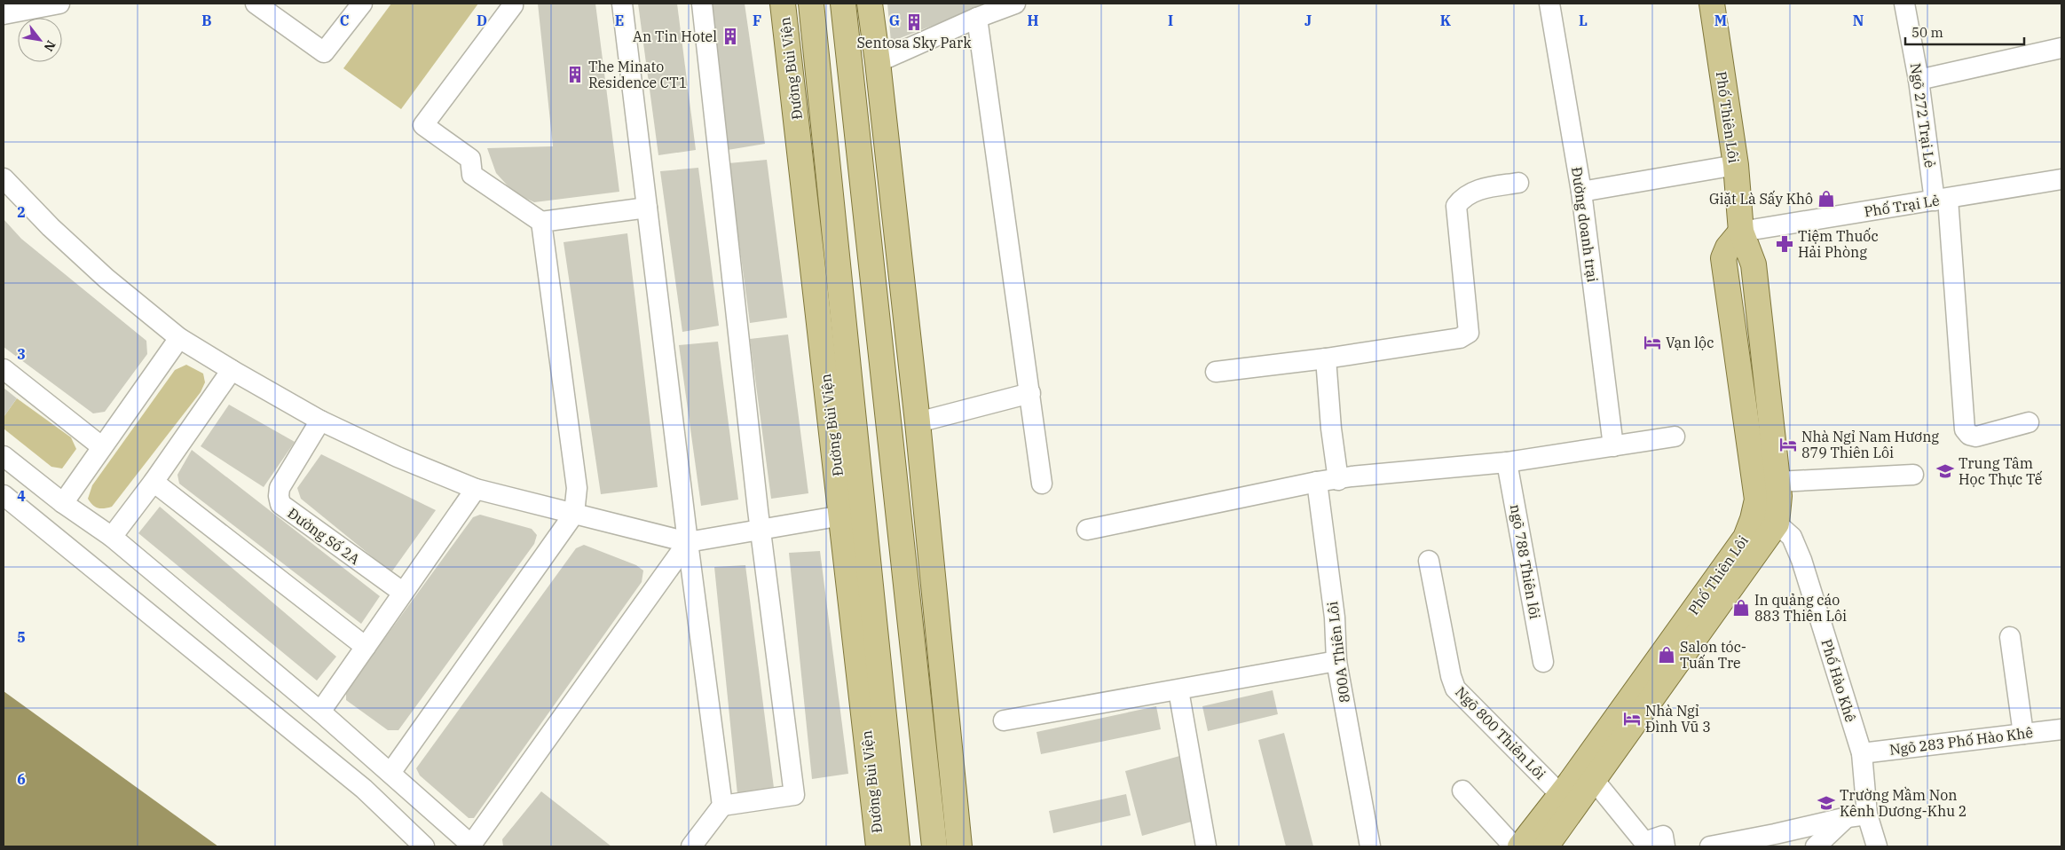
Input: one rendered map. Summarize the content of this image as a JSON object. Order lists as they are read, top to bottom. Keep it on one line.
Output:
{"streets":{"main road":["Đường Bùi Viện","Phố Thiên Lôi"],"street":["Ngõ 272 Trại Lẻ","Phố Trại Lẻ","Đường doanh trại","Đường Số 2A","ngõ 788 Thiên lôi","800A Thiên Lôi","Phố Hào Khê","Ngõ 800 Thiên Lôi","Ngõ 283 Phố Hào Khê"]},"crossings":[["Ngõ 272 Trại Lẻ","Phố Trại Lẻ"],["Phố Thiên Lôi","Phố Trại Lẻ"],["Phố Thiên Lôi","Phố Hào Khê"],["Phố Thiên Lôi","Ngõ 800 Thiên Lôi"],["Phố Hào Khê","Ngõ 283 Phố Hào Khê"]],"places":{"building":["Sentosa Sky Park","An Tin Hotel","The Minato Residence CT1"],"shop":["Giặt Là Sấy Khô","In quảng cáo 883 Thiên Lôi","Salon tóc- Tuấn Tre"],"pharmacy":["Tiệm Thuốc Hải Phòng"],"hotel":["Vạn lộc","Nhà Ngỉ Nam Hương 879 Thiên Lôi","Nhà Ngỉ Đình Vũ 3"],"school or university":["Trung Tâm Học Thực Tế","Trường Mầm Non Kênh Dương-Khu 2"]},"scale_bar":"50 m","north":"bottom right","grid":{"columns":["B","C","D","E","F","G","H","I","J","K","L","M","N"],"rows":["2","3","4","5","6"]}}
